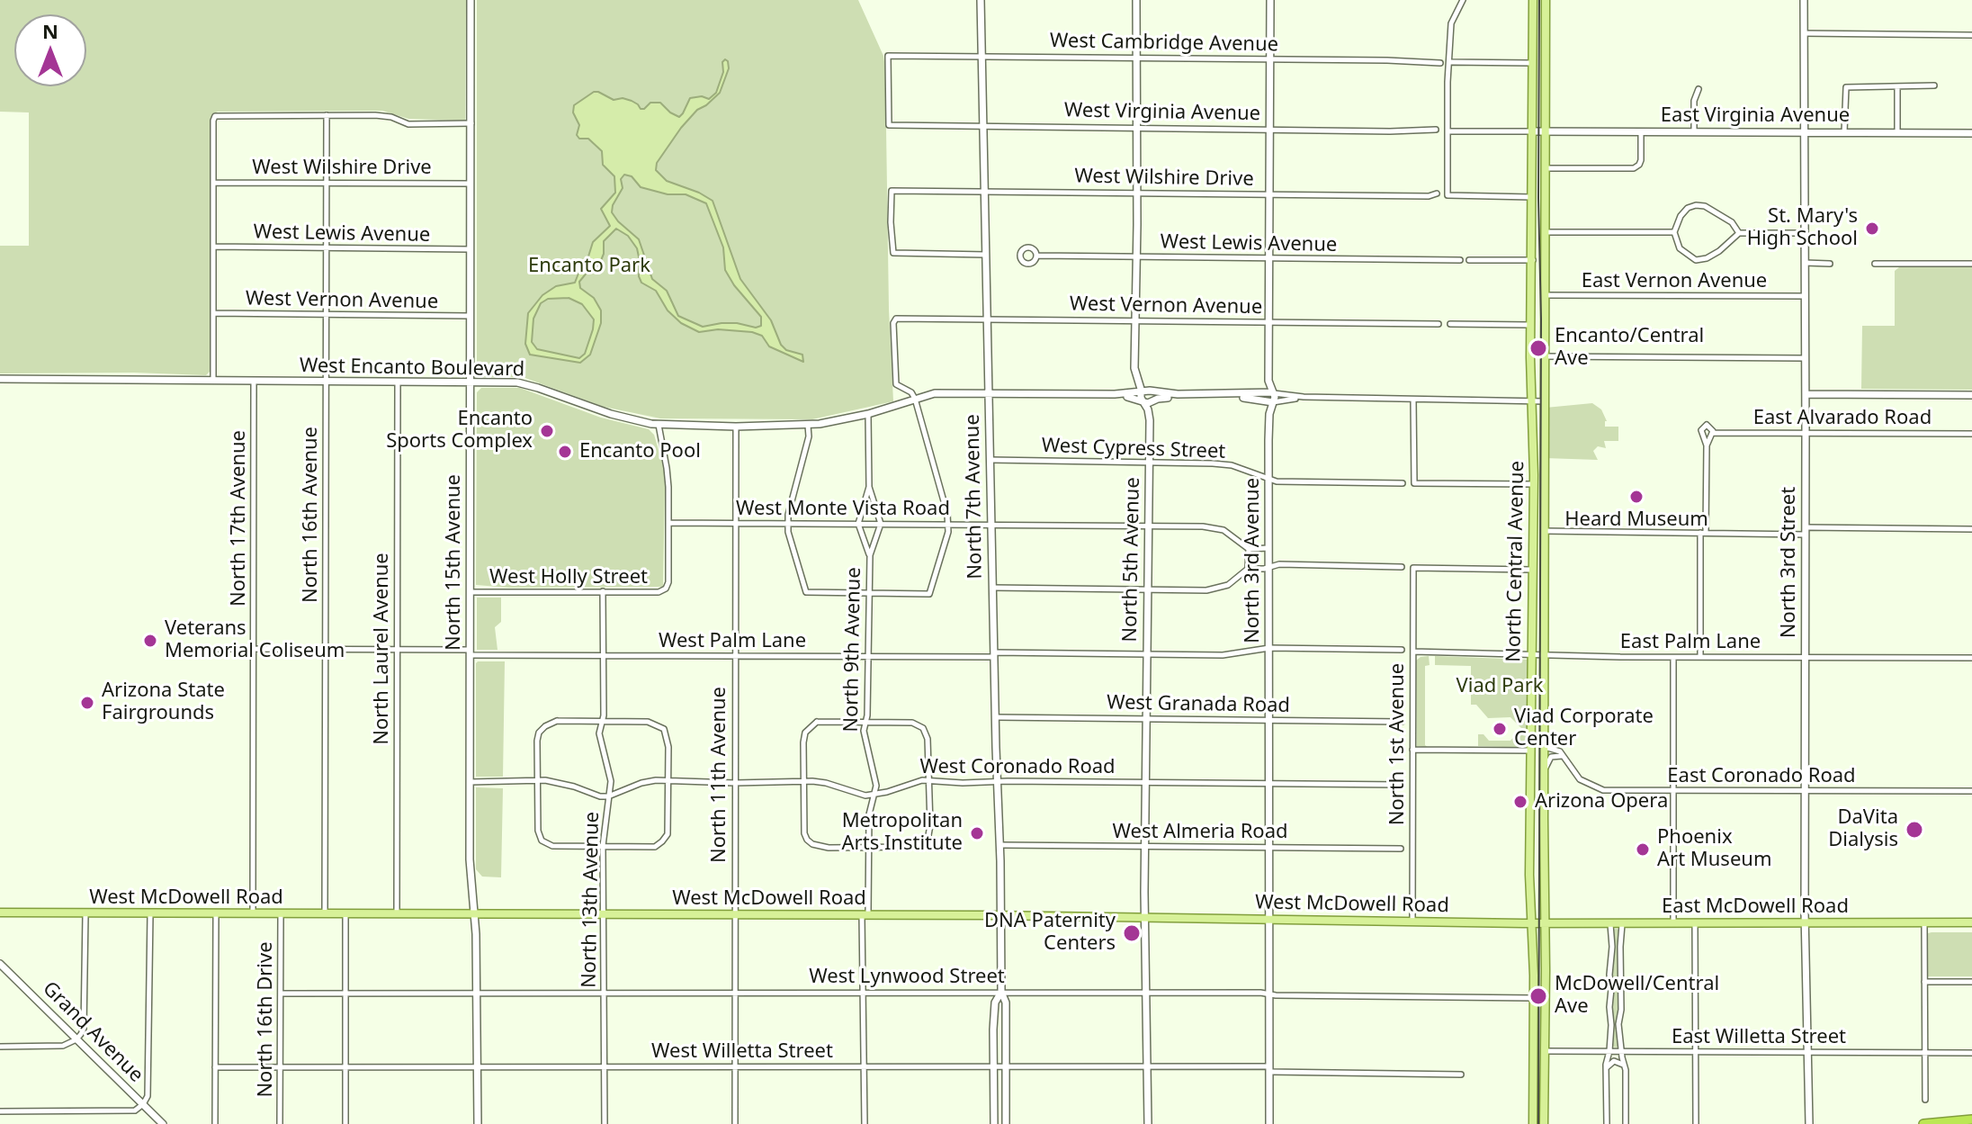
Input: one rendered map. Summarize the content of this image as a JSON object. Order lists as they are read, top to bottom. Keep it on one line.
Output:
{"streets":{"main road":["North Central Avenue","West McDowell Road","East McDowell Road"],"street":["West Cambridge Avenue","West Virginia Avenue","East Virginia Avenue","West Wilshire Drive","West Lewis Avenue","East Vernon Avenue","West Vernon Avenue","West Encanto Boulevard","East Alvarado Road","West Cypress Street","North 7th Avenue","West Monte Vista Road","North 16th Avenue","North 17th Avenue","North 5th Avenue","North 3rd Avenue","North 15th Avenue","North 3rd Street","West Holly Street","West Palm Lane","East Palm Lane","North Laurel Avenue","North 9th Avenue","West Granada Road","North 1st Avenue","West Coronado Road","North 11th Avenue","East Coronado Road","West Almeria Road","North 13th Avenue","West Lynwood Street","North 16th Drive","Grand Avenue","East Willetta Street","West Willetta Street"]},"crossings":[["West Cambridge Avenue","West Virginia Avenue"],["West Cambridge Avenue","North 7th Avenue"],["West Cambridge Avenue","North 5th Avenue"],["West Cambridge Avenue","North 3rd Avenue"],["West Virginia Avenue","North 7th Avenue"],["West Virginia Avenue","North 5th Avenue"],["West Virginia Avenue","North 3rd Avenue"],["East Virginia Avenue","North Central Avenue"],["East Virginia Avenue","North 3rd Street"],["West Wilshire Drive","North 7th Avenue"],["West Wilshire Drive","North 16th Avenue"],["West Wilshire Drive","North 5th Avenue"],["West Wilshire Drive","North 3rd Avenue"],["West Wilshire Drive","North 15th Avenue"],["West Lewis Avenue","North 16th Avenue"],["West Lewis Avenue","North 5th Avenue"],["West Lewis Avenue","North 3rd Avenue"],["West Lewis Avenue","North 15th Avenue"],["East Vernon Avenue","North Central Avenue"],["East Vernon Avenue","North 3rd Street"],["West Vernon Avenue","West Encanto Boulevard"],["West Vernon Avenue","North 7th Avenue"],["West Vernon Avenue","North 16th Avenue"],["West Vernon Avenue","North 5th Avenue"],["West Vernon Avenue","North 3rd Avenue"],["West Vernon Avenue","North 15th Avenue"],["West Encanto Boulevard","North 7th Avenue"],["West Encanto Boulevard","North 16th Avenue"],["West Encanto Boulevard","North 17th Avenue"],["West Encanto Boulevard","North 5th Avenue"],["West Encanto Boulevard","North 3rd Avenue"],["West Encanto Boulevard","North Central Avenue"],["West Encanto Boulevard","North 15th Avenue"],["West Encanto Boulevard","North Laurel Avenue"],["West Encanto Boulevard","North 11th Avenue"],["East Alvarado Road","North 3rd Street"],["West Cypress Street","North 7th Avenue"],["West Cypress Street","North 5th Avenue"],["West Cypress Street","North 3rd Avenue"],["North 7th Avenue","West Monte Vista Road"],["North 7th Avenue","West Palm Lane"],["North 7th Avenue","West Granada Road"],["North 7th Avenue","West Coronado Road"],["North 7th Avenue","West Almeria Road"],["North 7th Avenue","West McDowell Road"],["North 7th Avenue","West Lynwood Street"],["North 7th Avenue","West Willetta Street"],["West Monte Vista Road","North 5th Avenue"],["West Monte Vista Road","West Holly Street"],["West Monte Vista Road","North 9th Avenue"],["West Monte Vista Road","North 11th Avenue"],["North 16th Avenue","West Palm Lane"],["North 16th Avenue","West McDowell Road"],["North 17th Avenue","West Palm Lane"],["North 17th Avenue","West McDowell Road"],["North 5th Avenue","West Palm Lane"],["North 5th Avenue","West Granada Road"],["North 5th Avenue","West Coronado Road"],["North 5th Avenue","West Almeria Road"],["North 5th Avenue","West McDowell Road"],["North 5th Avenue","West Lynwood Street"],["North 5th Avenue","West Willetta Street"],["North 3rd Avenue","West Palm Lane"],["North 3rd Avenue","West Granada Road"],["North 3rd Avenue","West Coronado Road"],["North 3rd Avenue","West Almeria Road"],["North 3rd Avenue","West McDowell Road"],["North 3rd Avenue","West Lynwood Street"],["North 3rd Avenue","West Willetta Street"],["North Central Avenue","East Palm Lane"],["North Central Avenue","North 1st Avenue"],["North Central Avenue","East Coronado Road"],["North Central Avenue","West McDowell Road"],["North Central Avenue","East McDowell Road"],["North Central Avenue","West Lynwood Street"],["North Central Avenue","East Willetta Street"],["North 15th Avenue","West Holly Street"],["North 15th Avenue","West Palm Lane"],["North 15th Avenue","West McDowell Road"],["North 15th Avenue","West Lynwood Street"],["North 15th Avenue","West Willetta Street"],["North 3rd Street","East Palm Lane"],["North 3rd Street","East Coronado Road"],["North 3rd Street","East McDowell Road"],["North 3rd Street","East Willetta Street"],["West Holly Street","North 13th Avenue"],["West Palm Lane","North Laurel Avenue"],["West Palm Lane","North 9th Avenue"],["West Palm Lane","North 11th Avenue"],["West Palm Lane","North 13th Avenue"],["North Laurel Avenue","West McDowell Road"],["North 9th Avenue","West Coronado Road"],["North 9th Avenue","West McDowell Road"],["North 9th Avenue","West Lynwood Street"],["North 9th Avenue","West Willetta Street"],["North 1st Avenue","West McDowell Road"],["North 11th Avenue","West McDowell Road"],["North 11th Avenue","West Lynwood Street"],["North 11th Avenue","West Willetta Street"],["West McDowell Road","North 13th Avenue"],["West McDowell Road","East McDowell Road"],["West McDowell Road","North 16th Drive"],["North 13th Avenue","West Lynwood Street"],["North 13th Avenue","West Willetta Street"],["West Lynwood Street","North 16th Drive"],["North 16th Drive","West Willetta Street"]],"parks":["Encanto Park","Viad Park"],"places":["St. Mary's High School","Encanto/Central Ave","Encanto Sports Complex","Encanto Pool","Heard Museum","Veterans Memorial Coliseum","Arizona State Fairgrounds","Viad Corporate Center","Arizona Opera","DaVita Dialysis","Metropolitan Arts Institute","Phoenix Art Museum","DNA Paternity Centers","McDowell/Central Ave"],"north":"top"}
